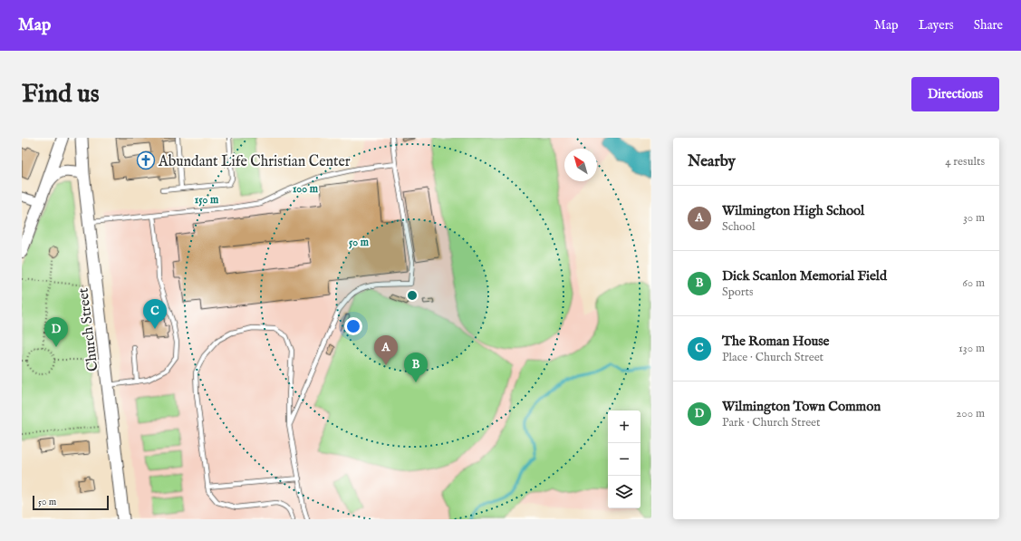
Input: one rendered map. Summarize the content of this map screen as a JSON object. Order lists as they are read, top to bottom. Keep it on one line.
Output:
{"streets":{"main road":["Church Street"]},"places":{"church":["Abundant Life Christian Center"]},"scale_bar":"50 m","north":"top left","page":{"header":"Map","nav":["Map","Layers","Share"],"buttons":"Directions","title":"Find us","heading":["Nearby","4 results"],"list":[{"mark":"A","name":"Wilmington High School","note":"School","value":"30 m"},{"mark":"B","name":"Dick Scanlon Memorial Field","note":"Sports","value":"60 m"},{"mark":"C","name":"The Roman House","note":"Place · Church Street","value":"130 m"},{"mark":"D","name":"Wilmington Town Common","note":"Park · Church Street","value":"200 m"}],"pins":["C","D","A","B"],"map_buttons":["+","−"],"scale":"50 m"},"rings":["100 m","150 m","50 m"]}
